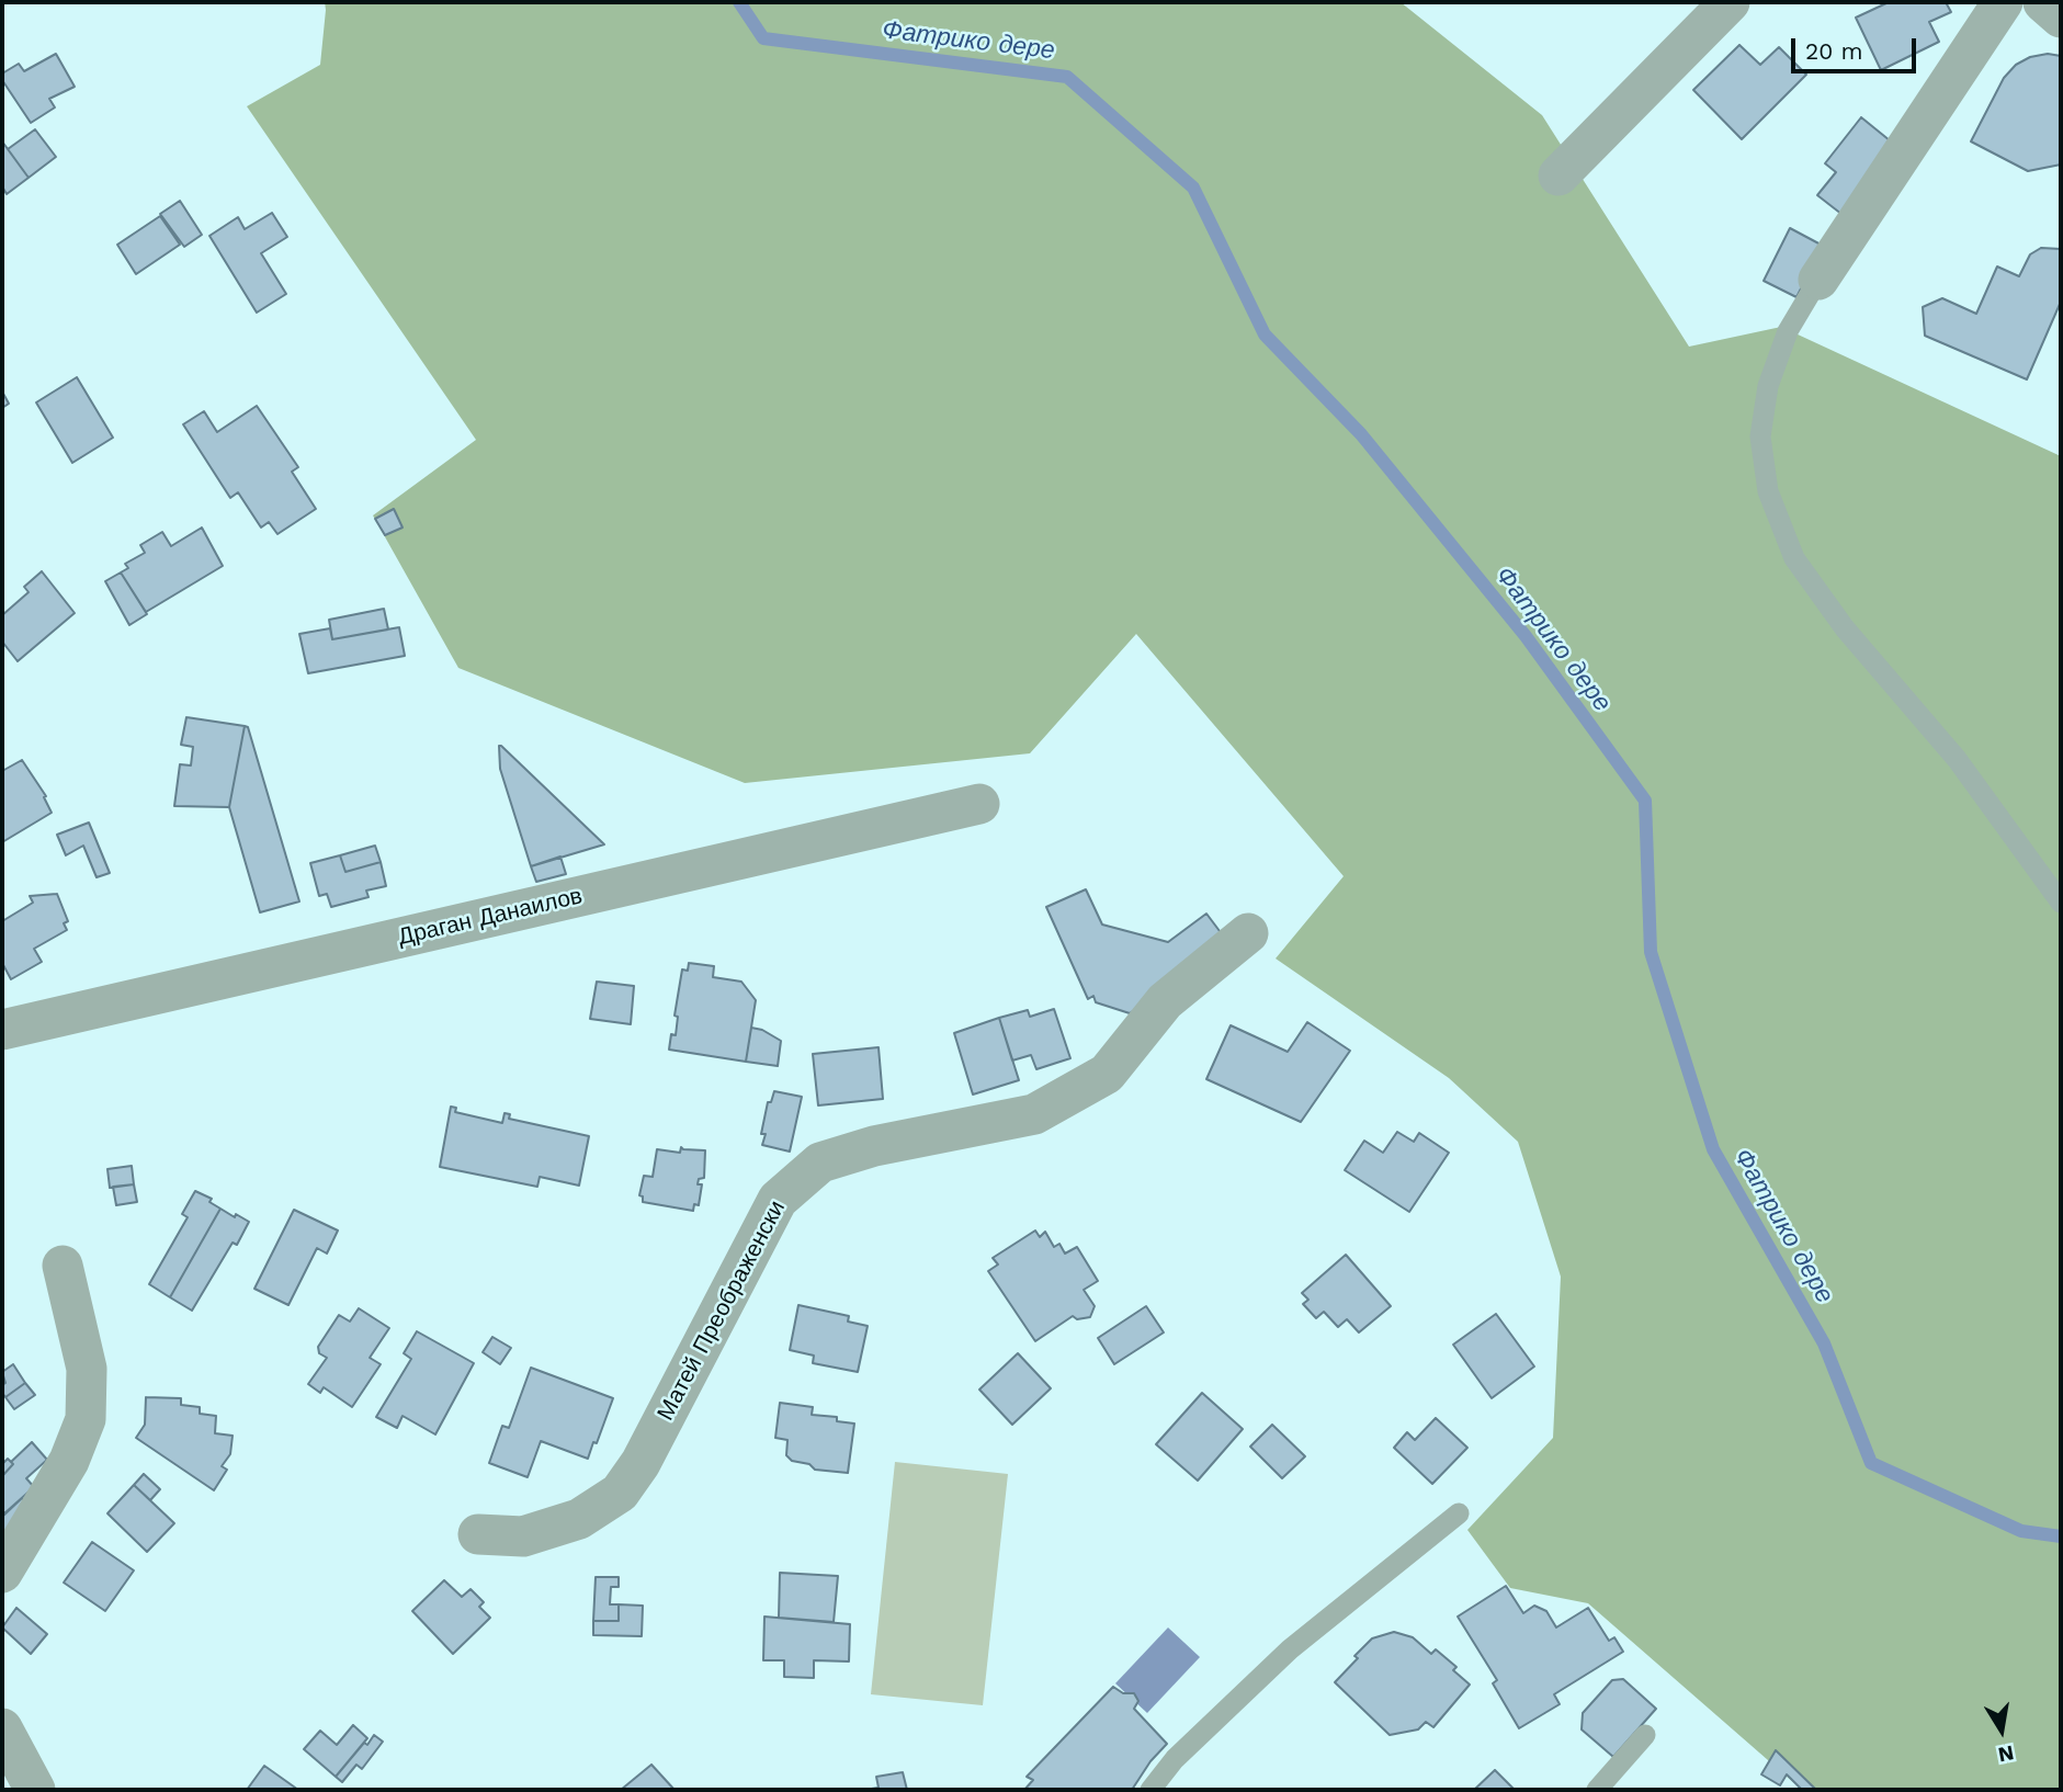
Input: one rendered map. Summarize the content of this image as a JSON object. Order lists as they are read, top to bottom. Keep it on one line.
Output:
{"streets":{"street":["Драган Данаилов","Матей Преображенски"]},"water":["Фатрико дере"],"scale_bar":"20 m","north":"bottom"}
